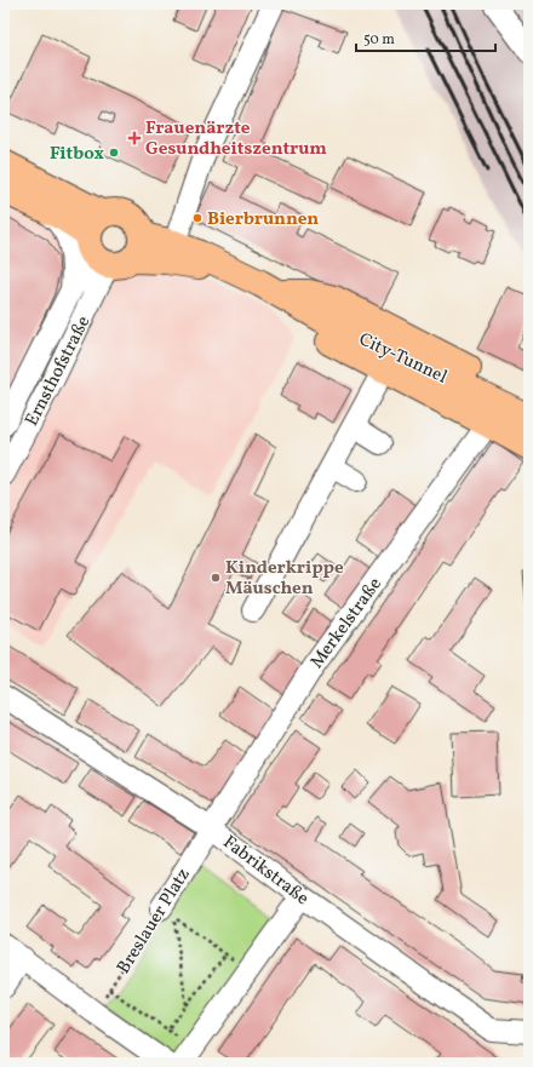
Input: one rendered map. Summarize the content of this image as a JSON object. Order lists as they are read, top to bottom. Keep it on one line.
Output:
{"streets":{"main road":["City-Tunnel"],"street":["Ernsthofstraße","Merkelstraße","Fabrikstraße","Breslauer Platz"]},"crossings":[["Merkelstraße","Fabrikstraße"],["Merkelstraße","Breslauer Platz"],["Fabrikstraße","Breslauer Platz"]],"places":{"health":["Frauenärzte Gesundheitszentrum"],"other":["Fitbox","Bierbrunnen","Kinderkrippe Mäuschen"]},"scale_bar":"50 m"}
